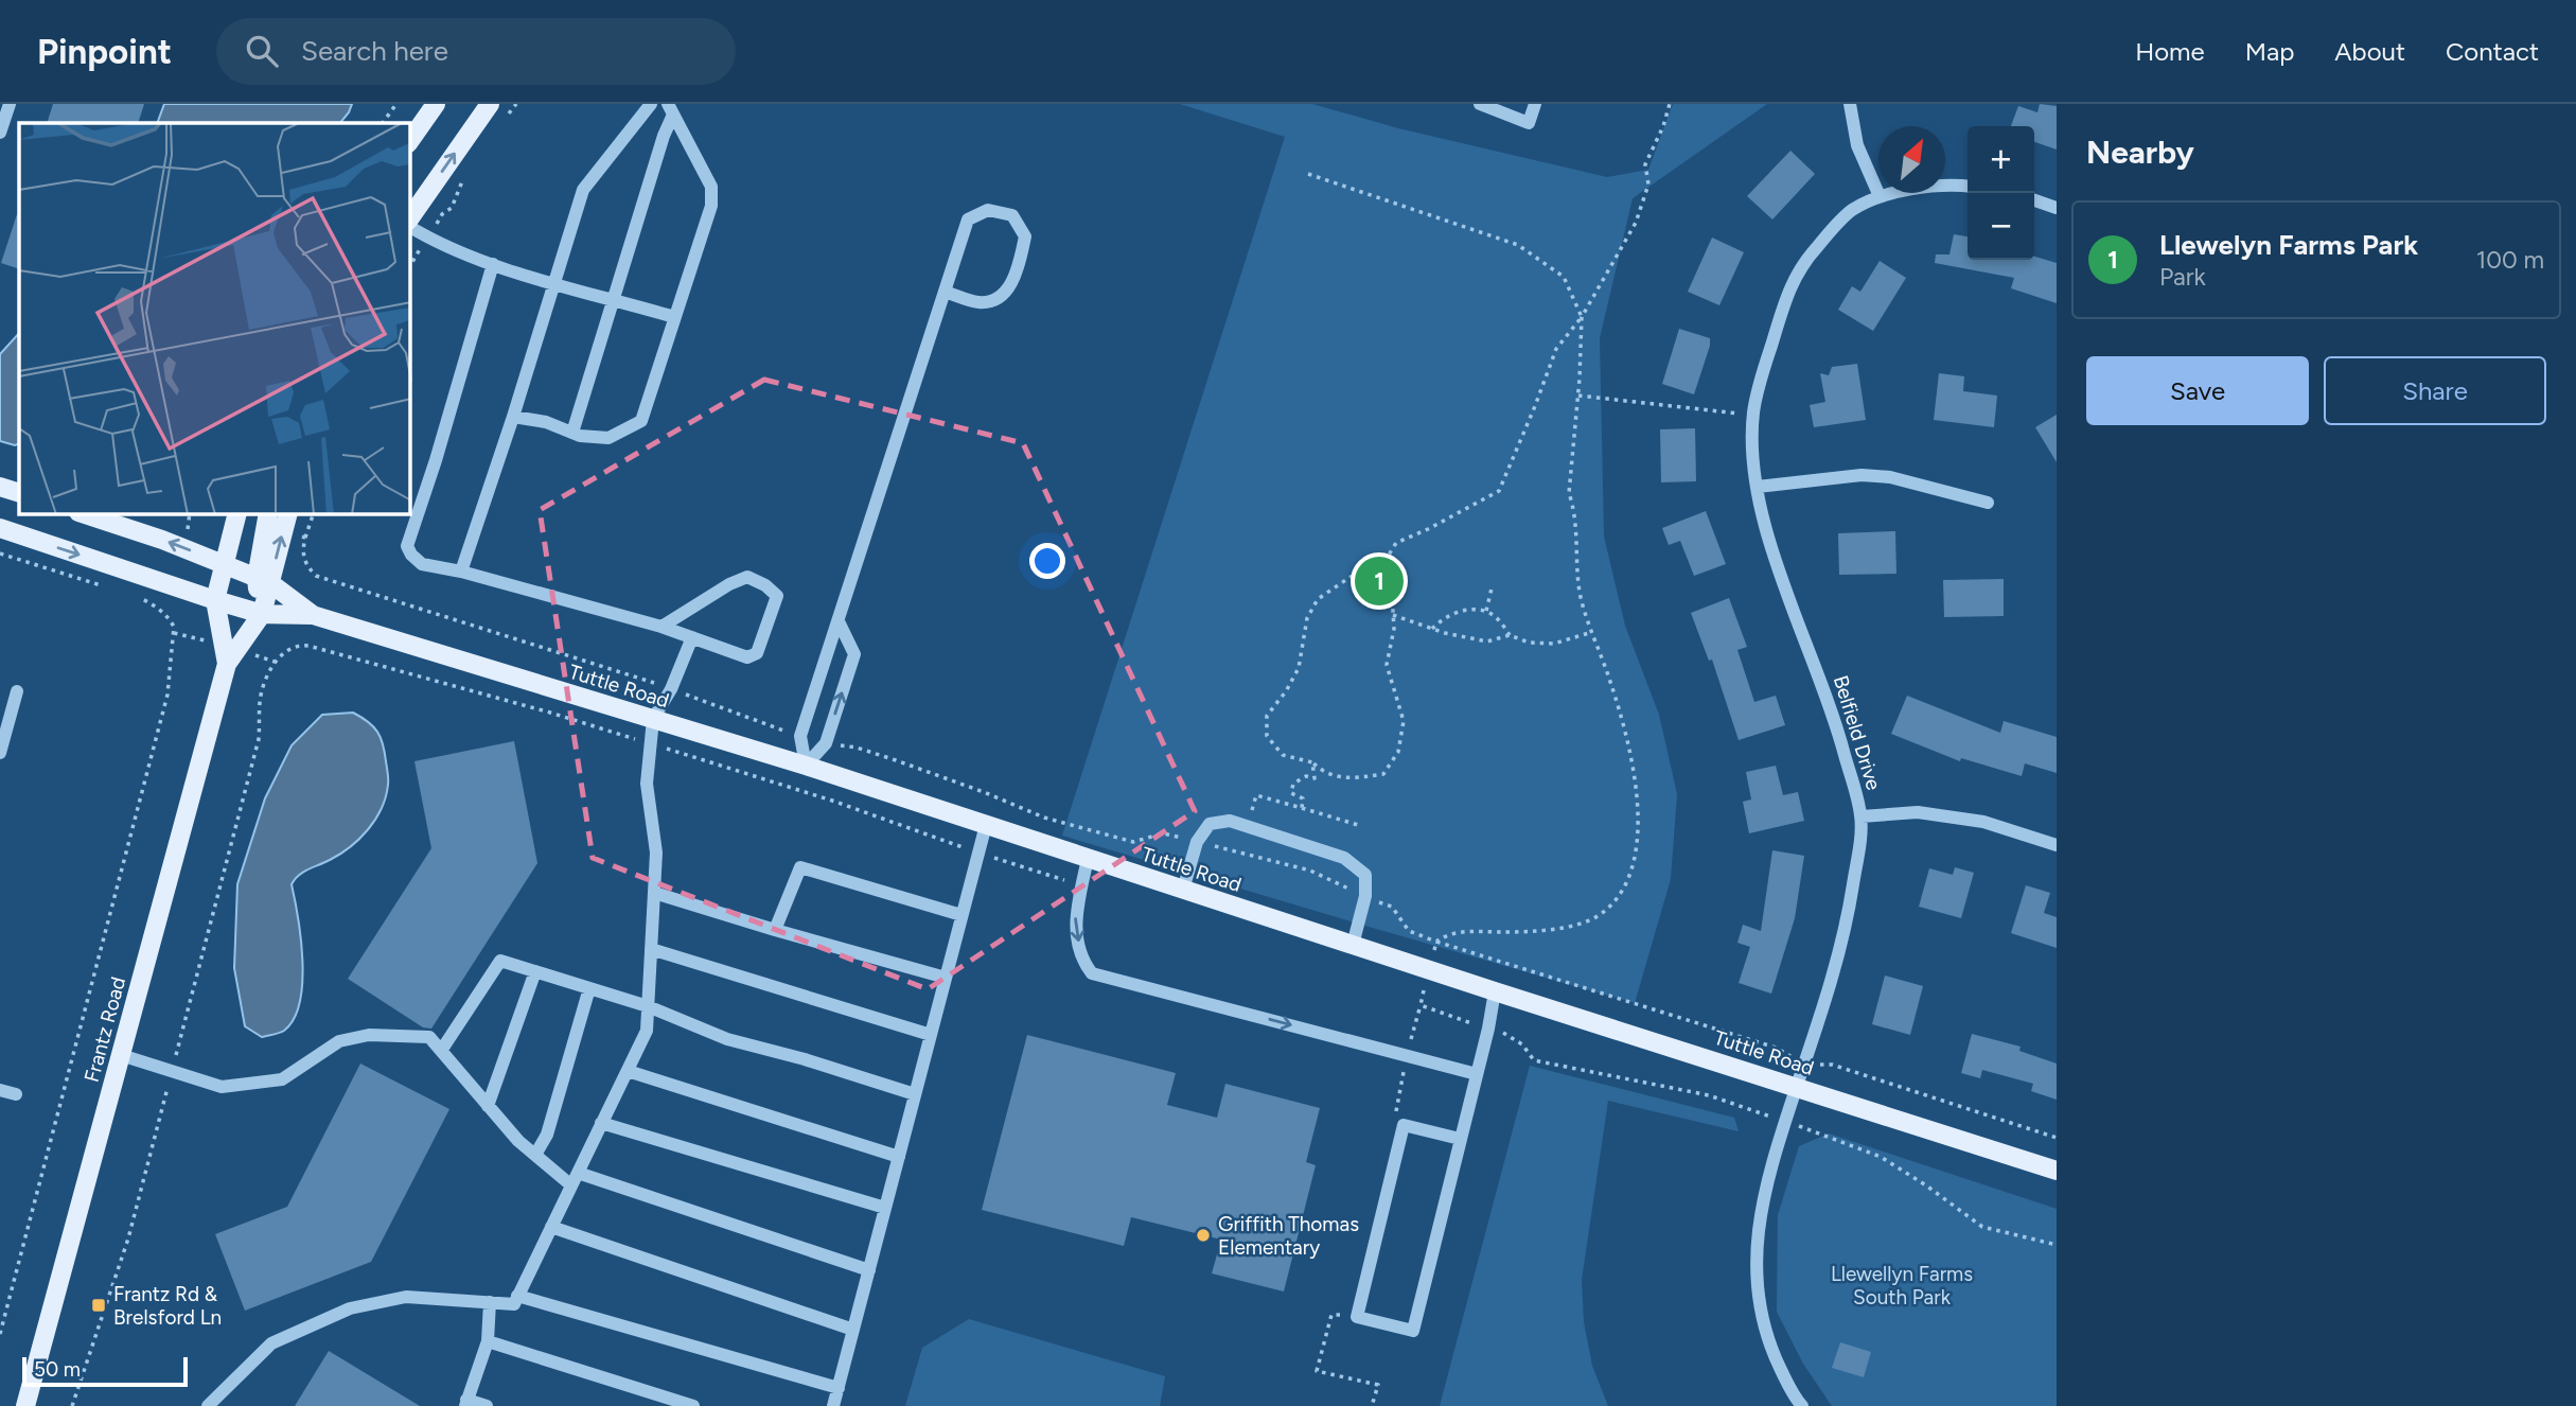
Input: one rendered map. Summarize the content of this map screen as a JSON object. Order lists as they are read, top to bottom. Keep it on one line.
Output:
{"streets":{"main road":["Tuttle Road","Frantz Road"],"street":["Belfield Drive"]},"crossings":[["Tuttle Road","Belfield Drive"]],"parks":["Llewellyn Farms South Park"],"places":{"other":["Griffith Thomas Elementary"],"transit":["Frantz Rd & Brelsford Ln"]},"scale_bar":"50 m","north":"top right","page":{"header":"Pinpoint","search":"Search here","nav":["Home","Map","About","Contact"],"heading":"Nearby","map_buttons":["+","−"],"list":[{"mark":"1","name":"Llewelyn Farms Park","note":"Park","value":"100 m"}],"buttons":["Save","Share"],"pins":"1","scale":"50 m"}}
